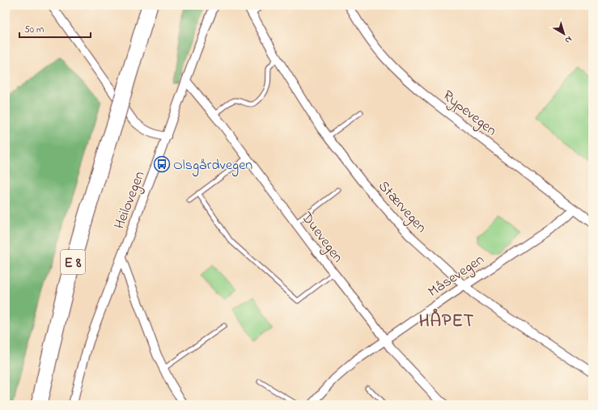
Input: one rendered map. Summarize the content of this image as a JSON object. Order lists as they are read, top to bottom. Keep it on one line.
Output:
{"streets":{"highway":["E 8"],"street":["Rypevegen","Heilovegen","Stærvegen","Duevegen","Måsevegen"]},"crossings":[["Rypevegen","Måsevegen"],["Heilovegen","Duevegen"],["Stærvegen","Måsevegen"],["Duevegen","Måsevegen"]],"districts":["HÅPET"],"places":{"bus stop":["Olsgårdvegen"]},"scale_bar":"50 m","north":"bottom right"}
